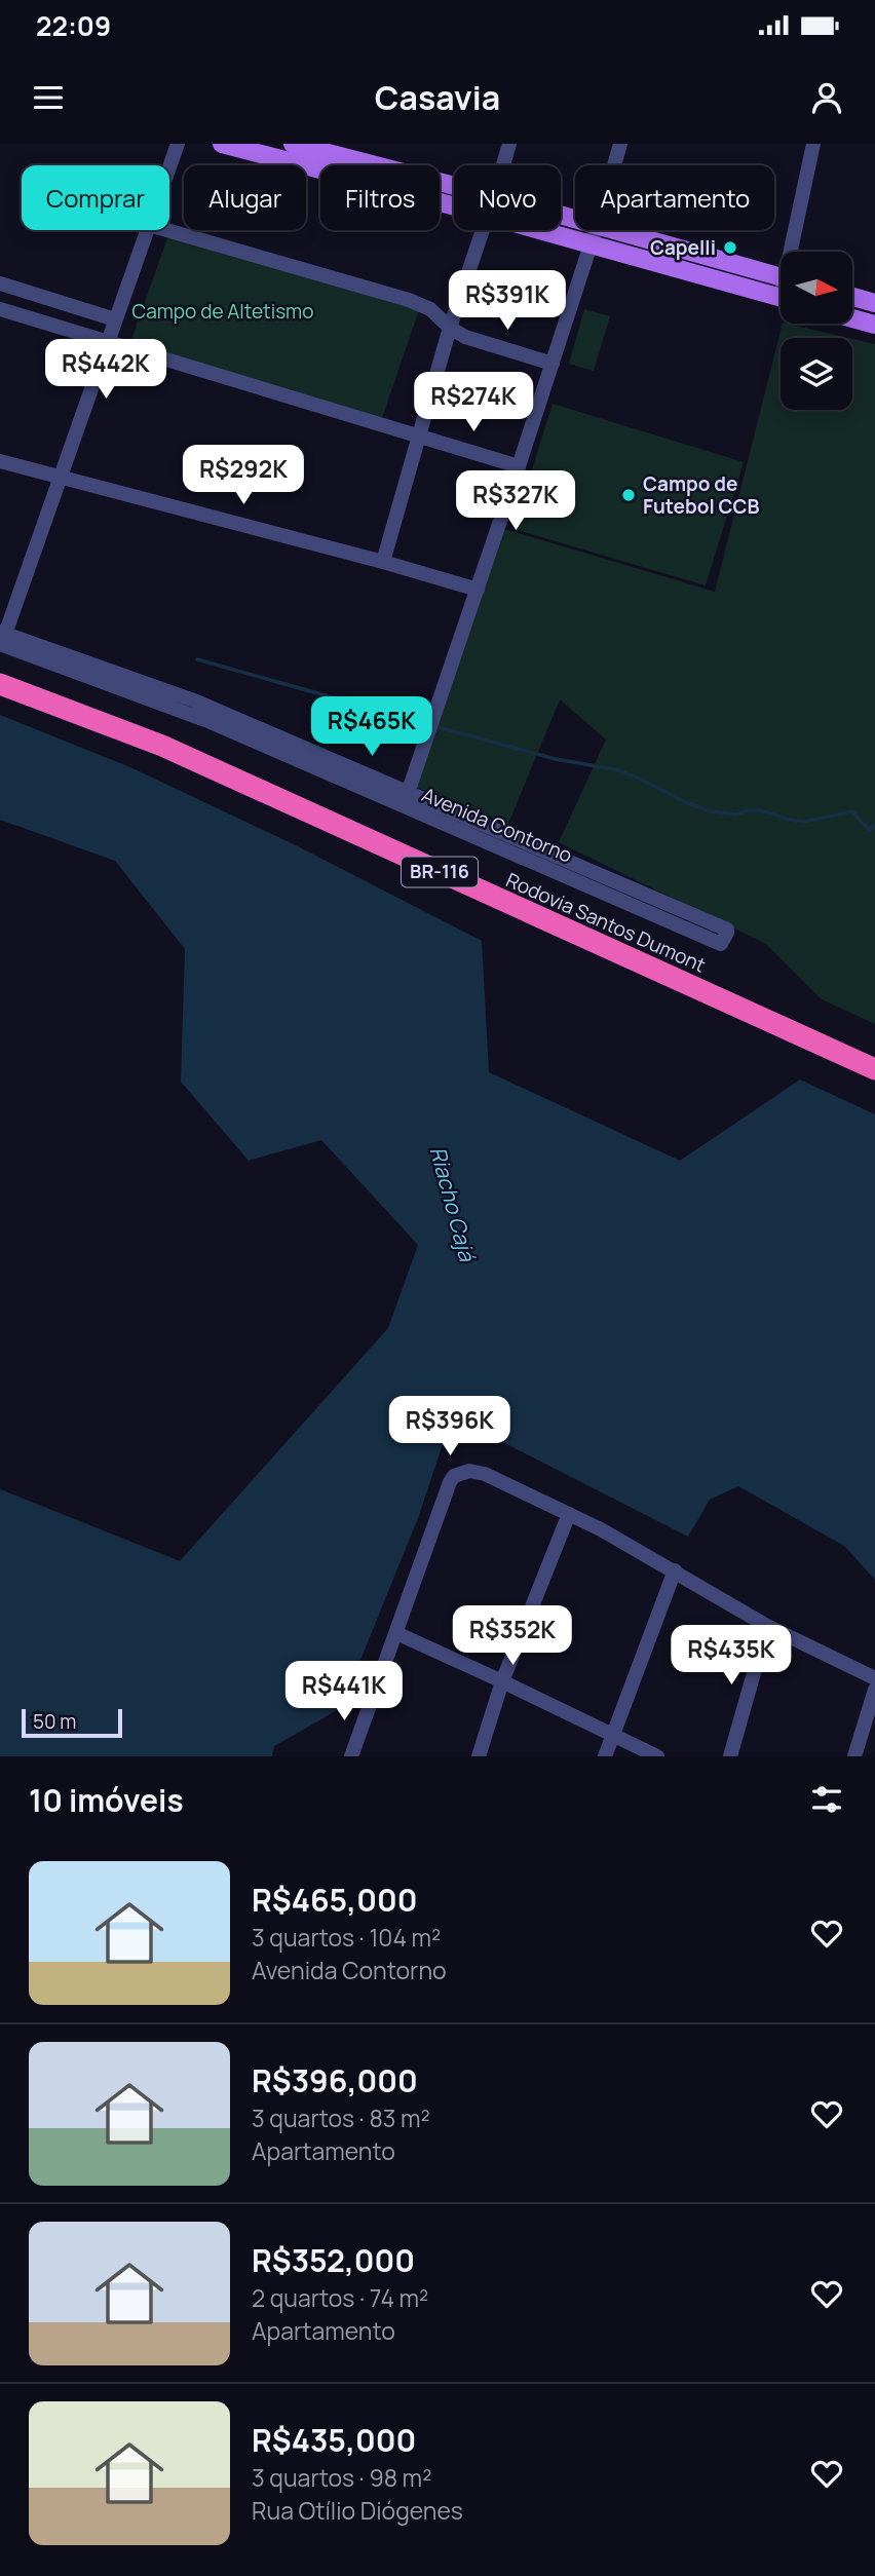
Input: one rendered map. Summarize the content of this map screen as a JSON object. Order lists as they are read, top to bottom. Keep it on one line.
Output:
{"streets":{"highway":["BR-116","Rodovia Santos Dumont"],"street":["Avenida Contorno"]},"water":["Riacho Cajá"],"parks":["Campo de Altetismo"],"places":["Capelli","Campo de Futebol CCB"],"scale_bar":"50 m","north":"right","page":{"status":"22:09","header":"Casavia","chip":["Comprar","Alugar","Filtros","Novo","Apartamento"],"price":["R$391K","R$442K","R$274K","R$292K","R$327K","R$465K","R$396K","R$352K","R$435K","R$441K"],"scale":"50 m","heading":"10 imóveis","list":[{"name":"R$465,000","note":"3 quartos · 104 m² · Avenida Contorno"},{"name":"R$396,000","note":"3 quartos · 83 m² · Apartamento"},{"name":"R$352,000","note":"2 quartos · 74 m² · Apartamento"},{"name":"R$435,000","note":"3 quartos · 98 m² · Rua Otílio Diógenes"}]}}
